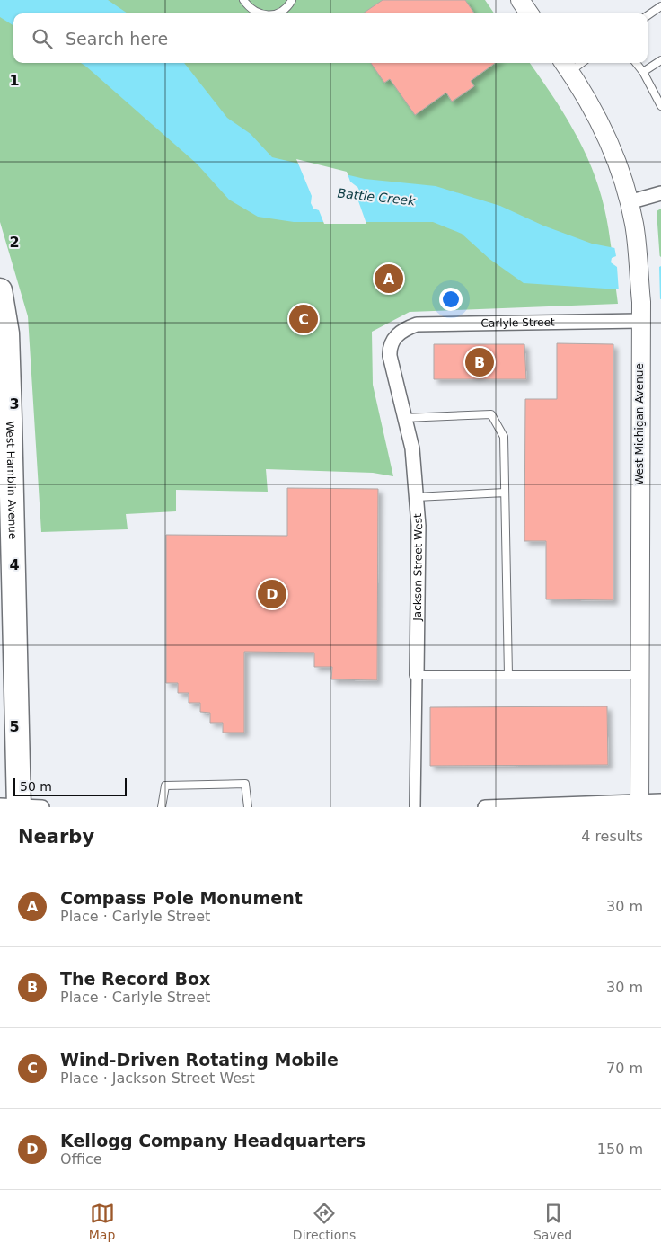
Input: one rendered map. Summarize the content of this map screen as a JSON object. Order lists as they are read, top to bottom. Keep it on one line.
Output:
{"streets":{"highway":["West Hamblin Avenue"],"street":["Carlyle Street","West Michigan Avenue","Jackson Street West"]},"crossings":[["Carlyle Street","West Michigan Avenue"],["Carlyle Street","Jackson Street West"]],"water":["Battle Creek"],"scale_bar":"50 m","page":{"search":"Search here","pins":["A","C","B","D"],"scale":"50 m","heading":["Nearby","4 results"],"list":[{"mark":"A","name":"Compass Pole Monument","note":"Place · Carlyle Street","value":"30 m"},{"mark":"B","name":"The Record Box","note":"Place · Carlyle Street","value":"30 m"},{"mark":"C","name":"Wind-Driven Rotating Mobile","note":"Place · Jackson Street West","value":"70 m"},{"mark":"D","name":"Kellogg Company Headquarters","note":"Office","value":"150 m"}],"nav":["Map","Directions","Saved"]},"grid":{"rows":["1","2","3","4","5"]}}
